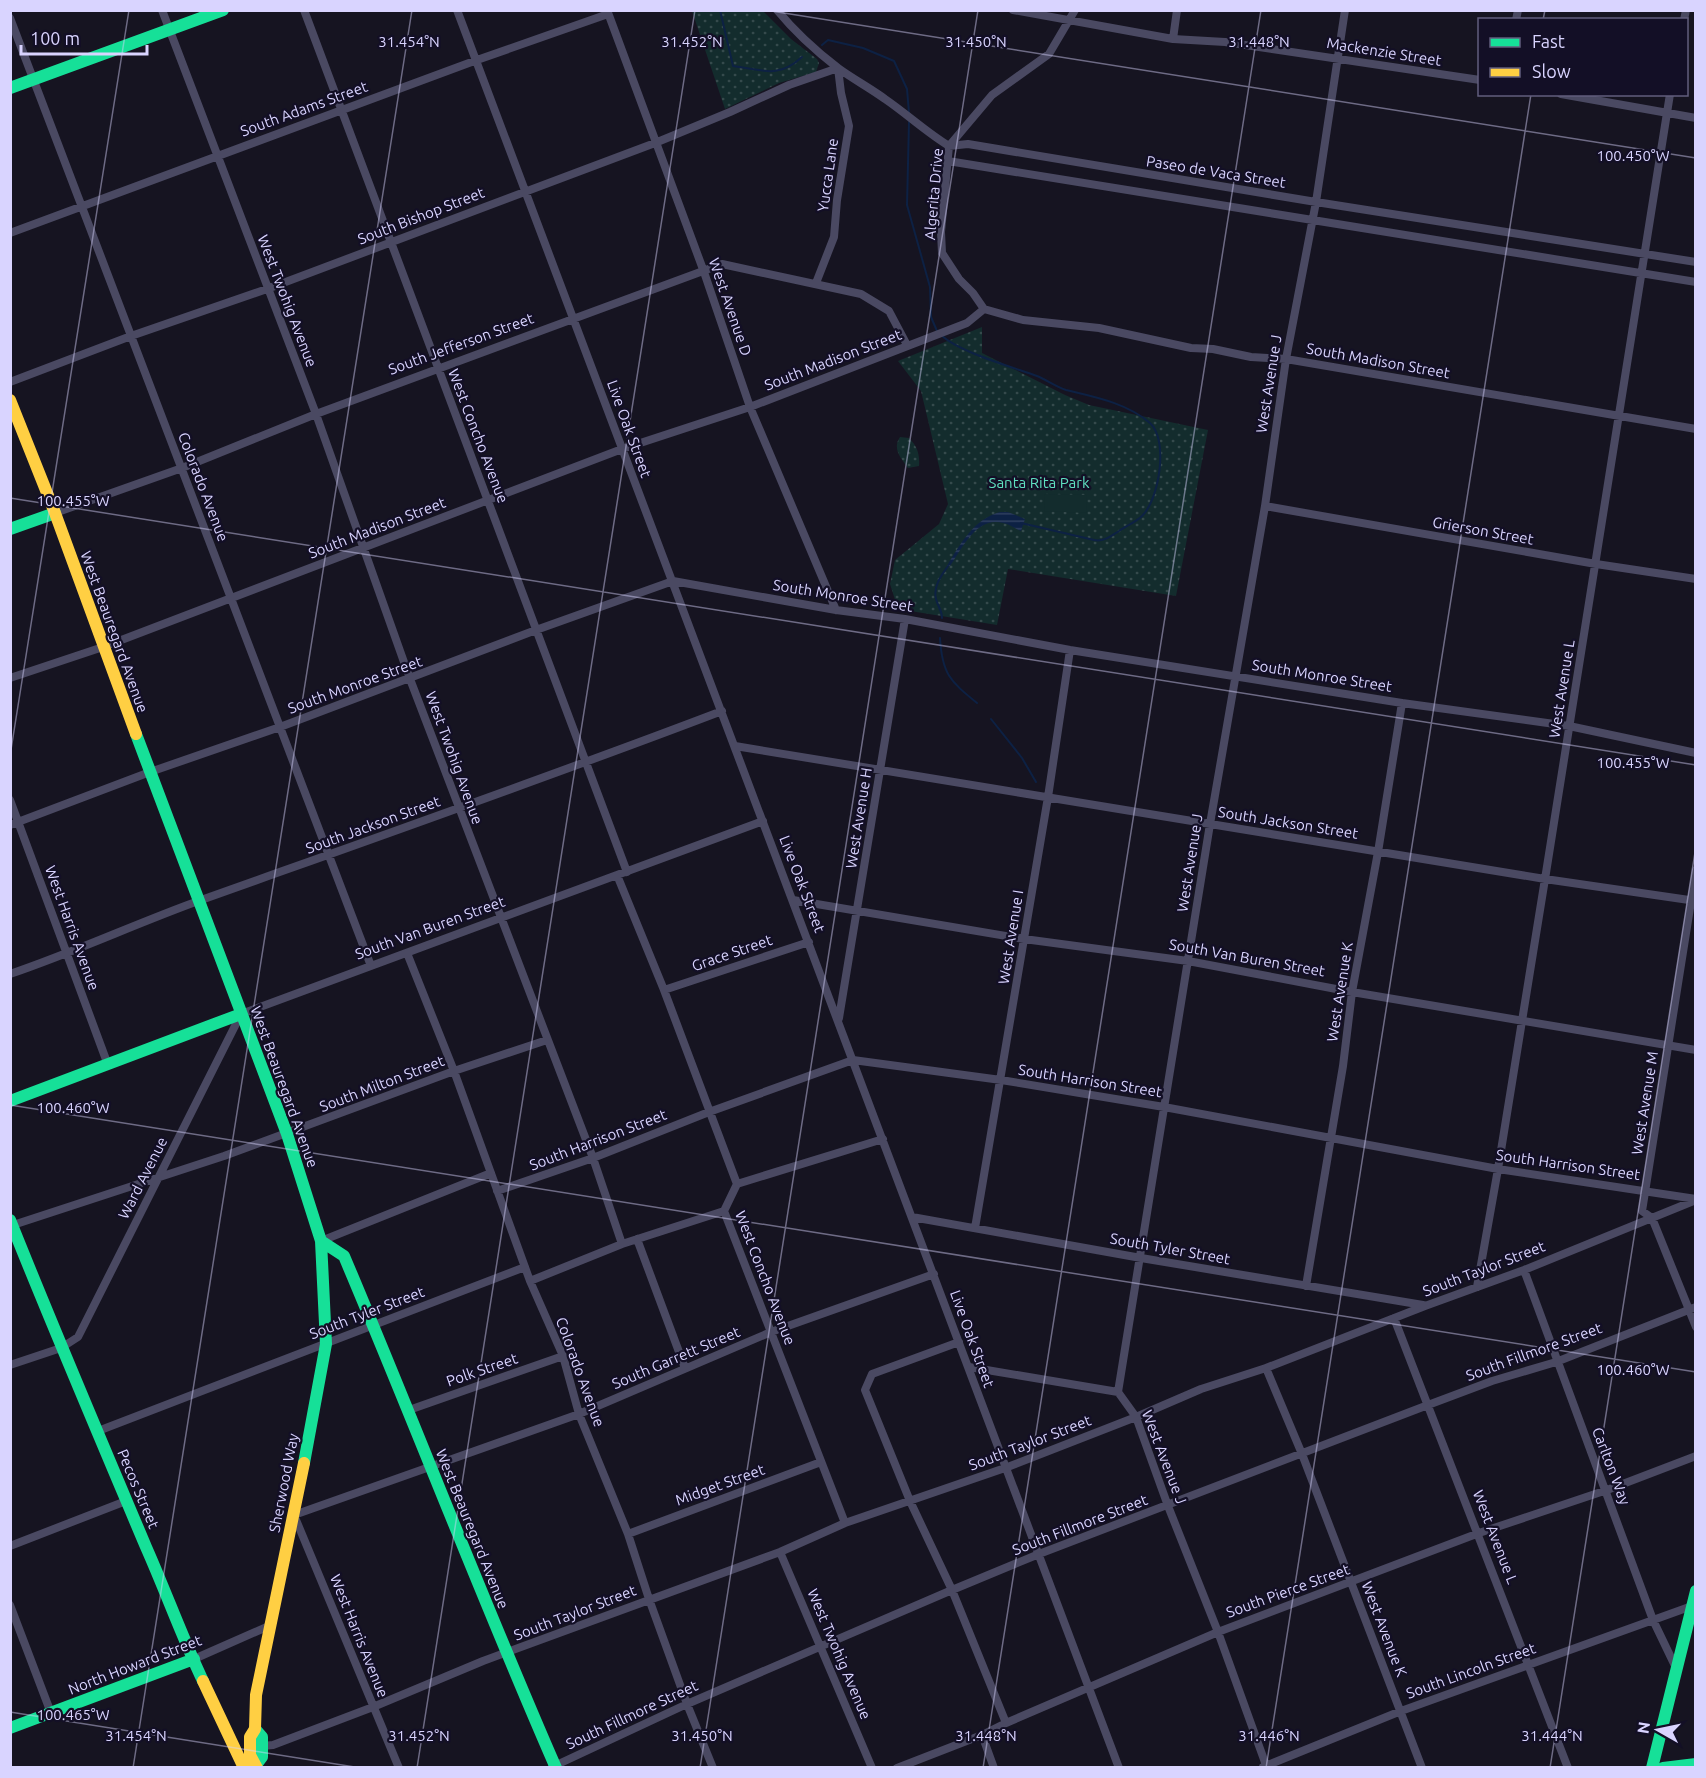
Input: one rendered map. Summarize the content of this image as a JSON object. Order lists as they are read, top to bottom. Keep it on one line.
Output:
{"streets":{"street":["Mackenzie Street","South Adams Street","Paseo de Vaca Street","Yucca Lane","Algerita Drive","South Bishop Street","West Twohig Avenue","West Avenue D","South Jefferson Street","South Madison Street","West Avenue J","Live Oak Street","West Concho Avenue","Colorado Avenue","Grierson Street","South Monroe Street","West Beauregard Avenue","West Avenue L","West Avenue H","South Jackson Street","West Harris Avenue","South Van Buren Street","West Avenue I","Grace Street","West Avenue K","South Harrison Street","South Milton Street","West Avenue M","Ward Avenue","South Tyler Street","South Taylor Street","South Fillmore Street","South Garrett Street","Polk Street","Carlton Way","Sherwood Way","Midget Street","Pecos Street","South Pierce Street","North Howard Street","South Lincoln Street"]},"crossings":[["Mackenzie Street","Algerita Drive"],["Mackenzie Street","West Avenue J"],["South Adams Street","West Twohig Avenue"],["South Adams Street","West Avenue D"],["South Adams Street","Live Oak Street"],["South Adams Street","West Concho Avenue"],["South Adams Street","Colorado Avenue"],["Paseo de Vaca Street","Algerita Drive"],["Paseo de Vaca Street","West Avenue J"],["Paseo de Vaca Street","West Avenue L"],["Yucca Lane","South Bishop Street"],["Yucca Lane","South Jefferson Street"],["Algerita Drive","South Madison Street"],["South Bishop Street","West Twohig Avenue"],["South Bishop Street","West Avenue D"],["South Bishop Street","Live Oak Street"],["South Bishop Street","West Concho Avenue"],["South Bishop Street","Colorado Avenue"],["West Twohig Avenue","South Jefferson Street"],["West Twohig Avenue","South Madison Street"],["West Twohig Avenue","South Monroe Street"],["West Twohig Avenue","South Jackson Street"],["West Twohig Avenue","South Van Buren Street"],["West Twohig Avenue","South Harrison Street"],["West Twohig Avenue","South Milton Street"],["West Twohig Avenue","South Taylor Street"],["West Twohig Avenue","South Fillmore Street"],["West Avenue D","South Jefferson Street"],["West Avenue D","South Madison Street"],["West Avenue D","South Monroe Street"],["South Jefferson Street","South Madison Street"],["South Jefferson Street","Live Oak Street"],["South Jefferson Street","West Concho Avenue"],["South Jefferson Street","Colorado Avenue"],["South Jefferson Street","West Beauregard Avenue"],["South Madison Street","West Avenue J"],["South Madison Street","Live Oak Street"],["South Madison Street","West Concho Avenue"],["South Madison Street","Colorado Avenue"],["South Madison Street","West Beauregard Avenue"],["South Madison Street","West Avenue L"],["West Avenue J","Grierson Street"],["West Avenue J","South Monroe Street"],["West Avenue J","South Jackson Street"],["West Avenue J","South Van Buren Street"],["West Avenue J","South Harrison Street"],["West Avenue J","South Tyler Street"],["West Avenue J","South Taylor Street"],["West Avenue J","South Fillmore Street"],["West Avenue J","South Pierce Street"],["West Avenue J","South Lincoln Street"],["Live Oak Street","South Monroe Street"],["Live Oak Street","West Avenue H"],["Live Oak Street","South Jackson Street"],["Live Oak Street","South Van Buren Street"],["Live Oak Street","Grace Street"],["Live Oak Street","South Harrison Street"],["Live Oak Street","South Tyler Street"],["Live Oak Street","South Taylor Street"],["Live Oak Street","South Fillmore Street"],["Live Oak Street","South Garrett Street"],["Live Oak Street","South Pierce Street"],["West Concho Avenue","South Monroe Street"],["West Concho Avenue","South Jackson Street"],["West Concho Avenue","South Van Buren Street"],["West Concho Avenue","South Taylor Street"],["West Concho Avenue","South Garrett Street"],["West Concho Avenue","Midget Street"],["Colorado Avenue","South Monroe Street"],["Colorado Avenue","South Jackson Street"],["Colorado Avenue","South Van Buren Street"],["Colorado Avenue","South Harrison Street"],["Colorado Avenue","South Milton Street"],["Colorado Avenue","South Tyler Street"],["Colorado Avenue","South Taylor Street"],["Colorado Avenue","South Fillmore Street"],["Colorado Avenue","South Garrett Street"],["Colorado Avenue","Polk Street"],["Colorado Avenue","Midget Street"],["Grierson Street","West Avenue L"],["South Monroe Street","West Beauregard Avenue"],["South Monroe Street","West Avenue L"],["South Monroe Street","West Avenue H"],["South Monroe Street","West Harris Avenue"],["South Monroe Street","West Avenue I"],["South Monroe Street","West Avenue K"],["West Beauregard Avenue","South Jackson Street"],["West Beauregard Avenue","South Van Buren Street"],["West Beauregard Avenue","South Milton Street"],["West Beauregard Avenue","Ward Avenue"],["West Beauregard Avenue","South Tyler Street"],["West Beauregard Avenue","South Taylor Street"],["West Beauregard Avenue","South Fillmore Street"],["West Beauregard Avenue","South Garrett Street"],["West Beauregard Avenue","Polk Street"],["West Beauregard Avenue","Sherwood Way"],["West Avenue L","South Jackson Street"],["West Avenue L","South Van Buren Street"],["West Avenue L","South Harrison Street"],["West Avenue L","South Taylor Street"],["West Avenue L","South Fillmore Street"],["West Avenue L","South Pierce Street"],["West Avenue L","South Lincoln Street"],["West Avenue H","South Jackson Street"],["West Avenue H","South Van Buren Street"],["South Jackson Street","West Harris Avenue"],["South Jackson Street","West Avenue I"],["South Jackson Street","West Avenue K"],["South Jackson Street","West Avenue M"],["West Harris Avenue","South Van Buren Street"],["West Harris Avenue","South Taylor Street"],["West Harris Avenue","South Garrett Street"],["West Harris Avenue","Sherwood Way"],["South Van Buren Street","West Avenue I"],["South Van Buren Street","West Avenue K"],["South Van Buren Street","West Avenue M"],["South Van Buren Street","Ward Avenue"],["West Avenue I","South Harrison Street"],["West Avenue I","South Tyler Street"],["West Avenue K","South Harrison Street"],["West Avenue K","South Tyler Street"],["West Avenue K","South Taylor Street"],["West Avenue K","South Fillmore Street"],["West Avenue K","South Pierce Street"],["West Avenue K","South Lincoln Street"],["South Harrison Street","West Avenue M"],["South Harrison Street","South Taylor Street"],["South Milton Street","Ward Avenue"],["South Milton Street","Pecos Street"],["West Avenue M","South Taylor Street"],["West Avenue M","South Fillmore Street"],["Ward Avenue","Pecos Street"],["South Tyler Street","South Taylor Street"],["South Tyler Street","Sherwood Way"],["South Tyler Street","Pecos Street"],["South Taylor Street","Carlton Way"],["South Taylor Street","Sherwood Way"],["South Fillmore Street","Carlton Way"],["South Garrett Street","Sherwood Way"],["Carlton Way","South Pierce Street"],["Carlton Way","South Lincoln Street"],["Sherwood Way","Pecos Street"],["Sherwood Way","North Howard Street"],["Pecos Street","North Howard Street"]],"parks":["Santa Rita Park"],"legend":["Fast","Slow"],"scale_bar":"100 m","north":"left","coordinates":["31.454°N","31.452°N","31.450°N","31.448°N","100.450°W","100.455°W","100.460°W","100.465°W","31.446°N","31.444°N"]}
